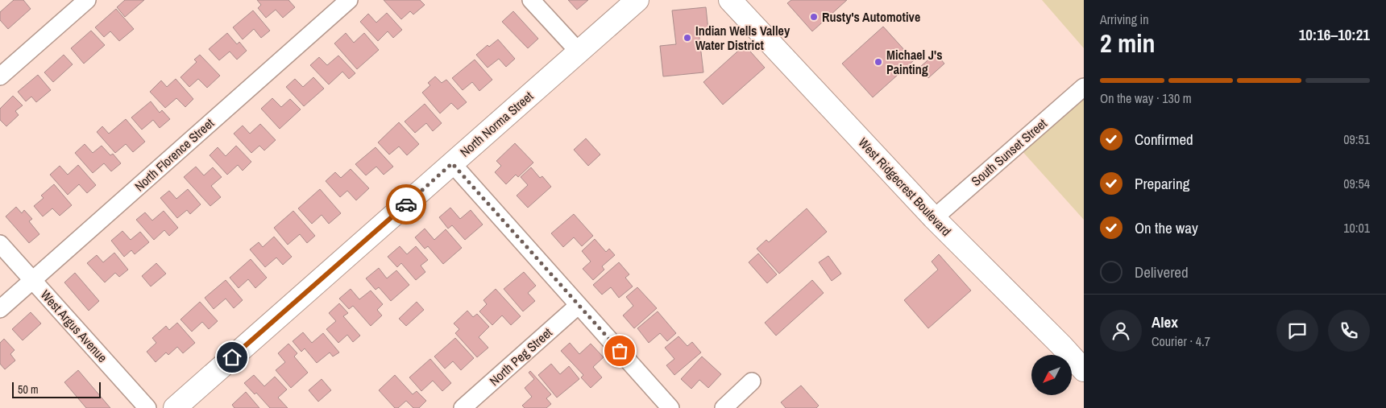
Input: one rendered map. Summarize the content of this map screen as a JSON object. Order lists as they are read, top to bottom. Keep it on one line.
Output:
{"streets":{"main road":["North Norma Street","West Ridgecrest Boulevard"],"street":["South Sunset Street","North Florence Street","West Argus Avenue","North Peg Street"]},"crossings":[["South Sunset Street","West Ridgecrest Boulevard"],["North Florence Street","West Argus Avenue"]],"places":["Rusty's Automotive","Indian Wells Valley Water District","Michael J's Painting"],"scale_bar":"50 m","north":"bottom left","page":{"heading":["2 min","Arriving in","10:16–10:21"],"panel":["Alex","Courier · 4.7"],"bar":"On the way · 130 m","list":[["Confirmed","09:51"],["Preparing","09:54"],["On the way","10:01"],"Delivered"],"scale":"50 m"}}
